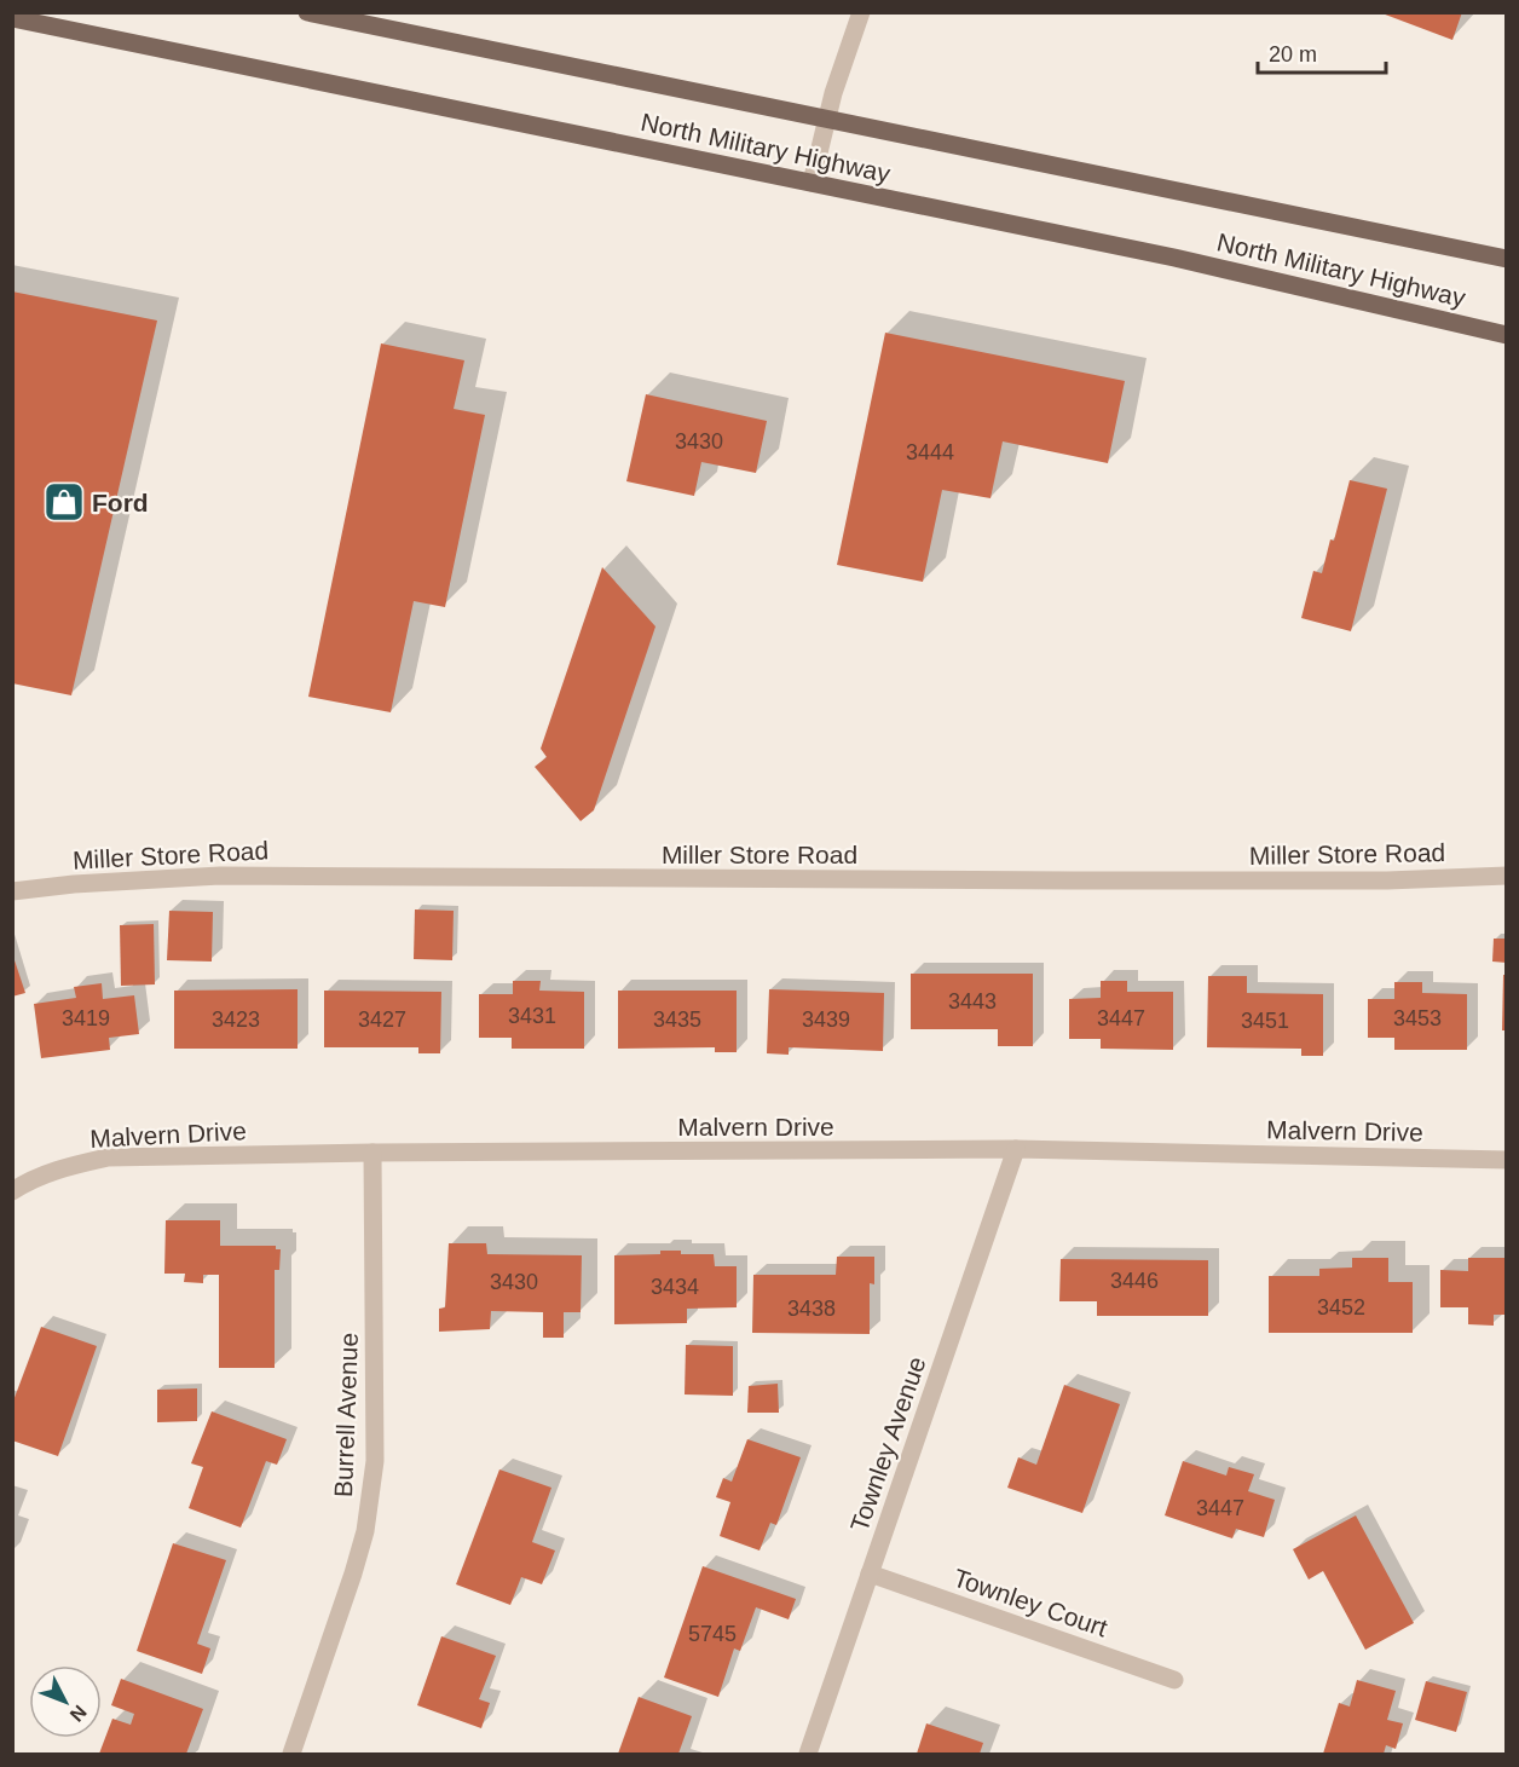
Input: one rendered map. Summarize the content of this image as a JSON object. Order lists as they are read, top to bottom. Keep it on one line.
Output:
{"streets":{"main road":["North Military Highway"],"street":["Miller Store Road","Malvern Drive","Burrell Avenue","Townley Avenue","Townley Court"]},"crossings":[["Malvern Drive","Burrell Avenue"],["Malvern Drive","Townley Avenue"],["Townley Avenue","Townley Court"]],"places":{"shop":["Ford"]},"house_numbers":["3430","3444","3443","3431","3419","3447","3453","3423","3427","3435","3439","3451","3446","3430","3434","3452","3438","3447","5745"],"scale_bar":"20 m","north":"bottom right"}
